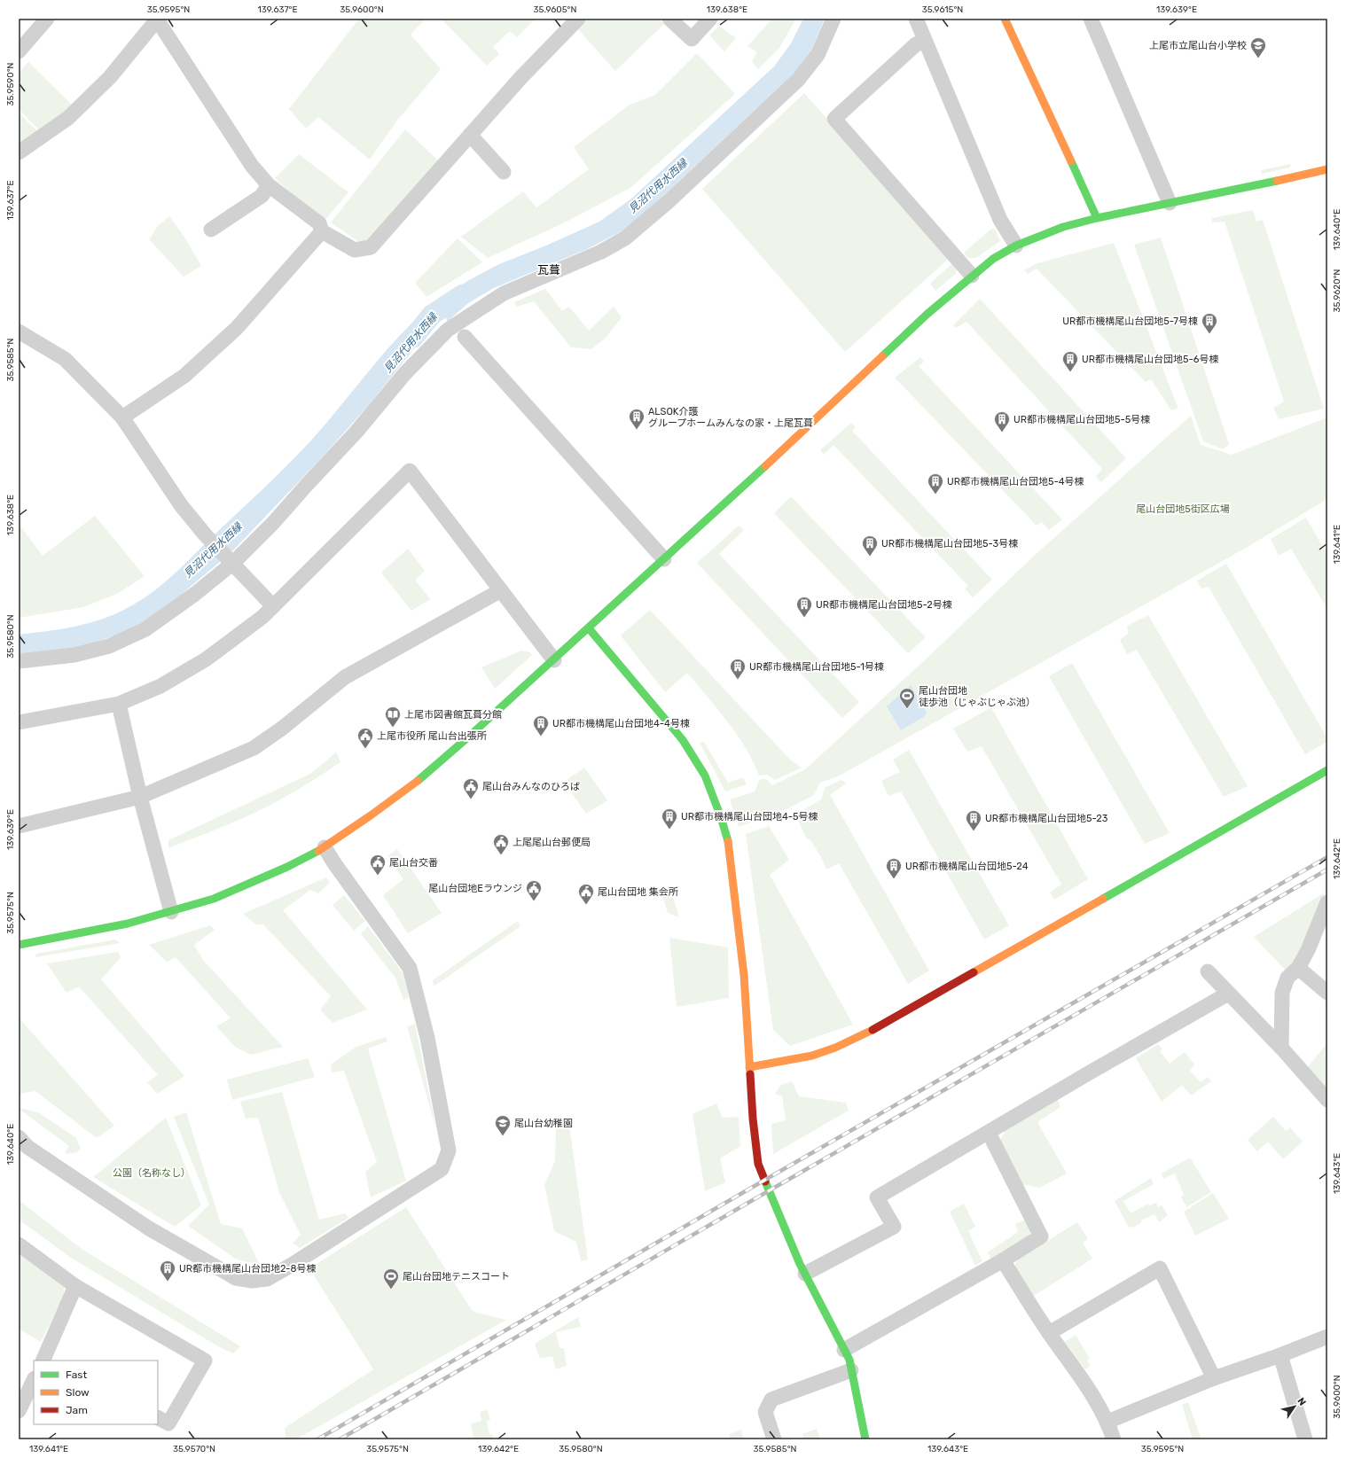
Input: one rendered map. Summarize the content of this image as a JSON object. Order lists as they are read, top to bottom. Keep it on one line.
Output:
{"districts":["瓦葺"],"water":["見沼代用水西縁"],"parks":["尾山台団地5街区広場","公園（名称なし）"],"places":{"school or university":["上尾市立尾山台小学校","尾山台幼稚園"],"building":["UR都市機構尾山台団地5-7号棟","UR都市機構尾山台団地5-6号棟","ALSOK介護 グループホームみんなの家・上尾瓦葺","UR都市機構尾山台団地5-5号棟","UR都市機構尾山台団地5-4号棟","UR都市機構尾山台団地5-3号棟","UR都市機構尾山台団地5-2号棟","UR都市機構尾山台団地5-1号棟","UR都市機構尾山台団地4-4号棟","UR都市機構尾山台団地4-5号棟","UR都市機構尾山台団地5-23","UR都市機構尾山台団地5-24","UR都市機構尾山台団地2-8号棟"],"sports":["尾山台団地 徒歩池（じゃぶじゃぶ池）","尾山台団地テニスコート"],"library":["上尾市図書館瓦葺分館"],"public building":["上尾市役所 尾山台出張所","尾山台みんなのひろば","上尾尾山台郵便局","尾山台交番","尾山台団地Eラウンジ","尾山台団地 集会所"]},"legend":["Fast","Slow","Jam"],"north":"top right","coordinates":["35.9595°N","139.637°E","35.9600°N","35.9605°N","139.638°E","35.9615°N","139.639°E","35.9590°N","139.640°E","35.9620°N","35.9585°N","139.641°E","35.9580°N","139.642°E","35.9575°N","139.643°E","35.9570°N"]}
